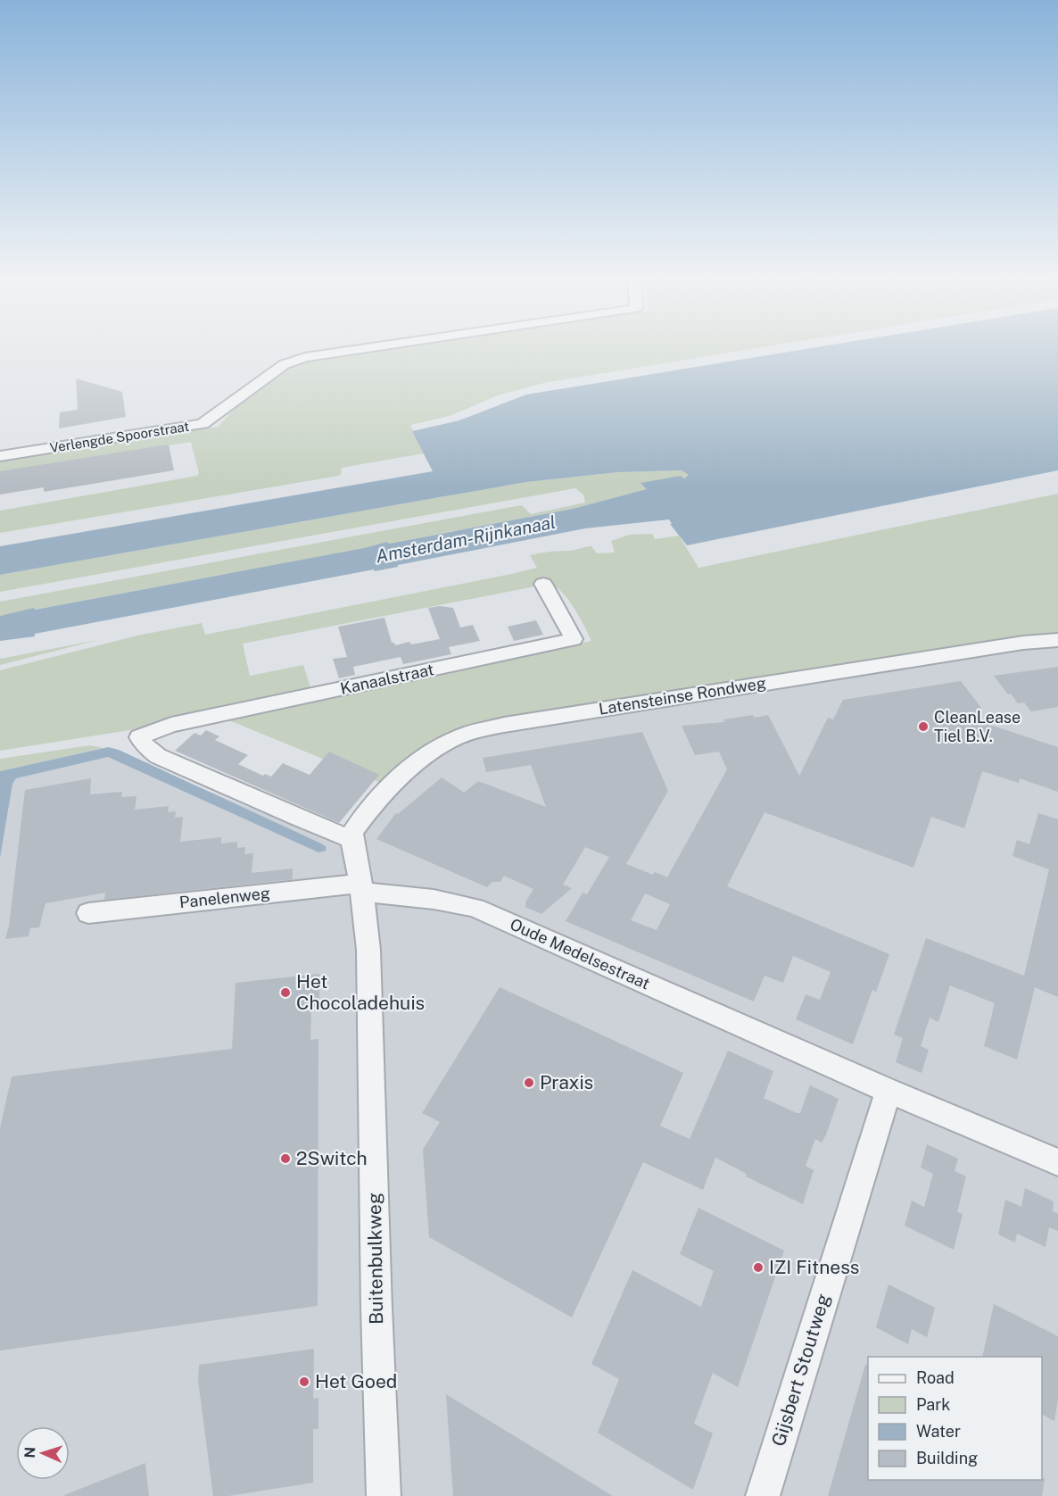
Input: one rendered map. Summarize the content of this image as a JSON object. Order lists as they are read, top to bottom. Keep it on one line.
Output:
{"streets":{"street":["Verlengde Spoorstraat","Kanaalstraat","Latensteinse Rondweg","Panelenweg","Oude Medelsestraat","Buitenbulkweg","Gijsbert Stoutweg"]},"crossings":[["Kanaalstraat","Latensteinse Rondweg"],["Panelenweg","Oude Medelsestraat"],["Panelenweg","Buitenbulkweg"],["Oude Medelsestraat","Buitenbulkweg"],["Oude Medelsestraat","Gijsbert Stoutweg"]],"water":["Amsterdam-Rijnkanaal"],"places":["CleanLease Tiel B.V.","Het Chocoladehuis","Praxis","2Switch","IZI Fitness","Het Goed"],"legend":["Road","Park","Water","Building"],"north":"left"}
